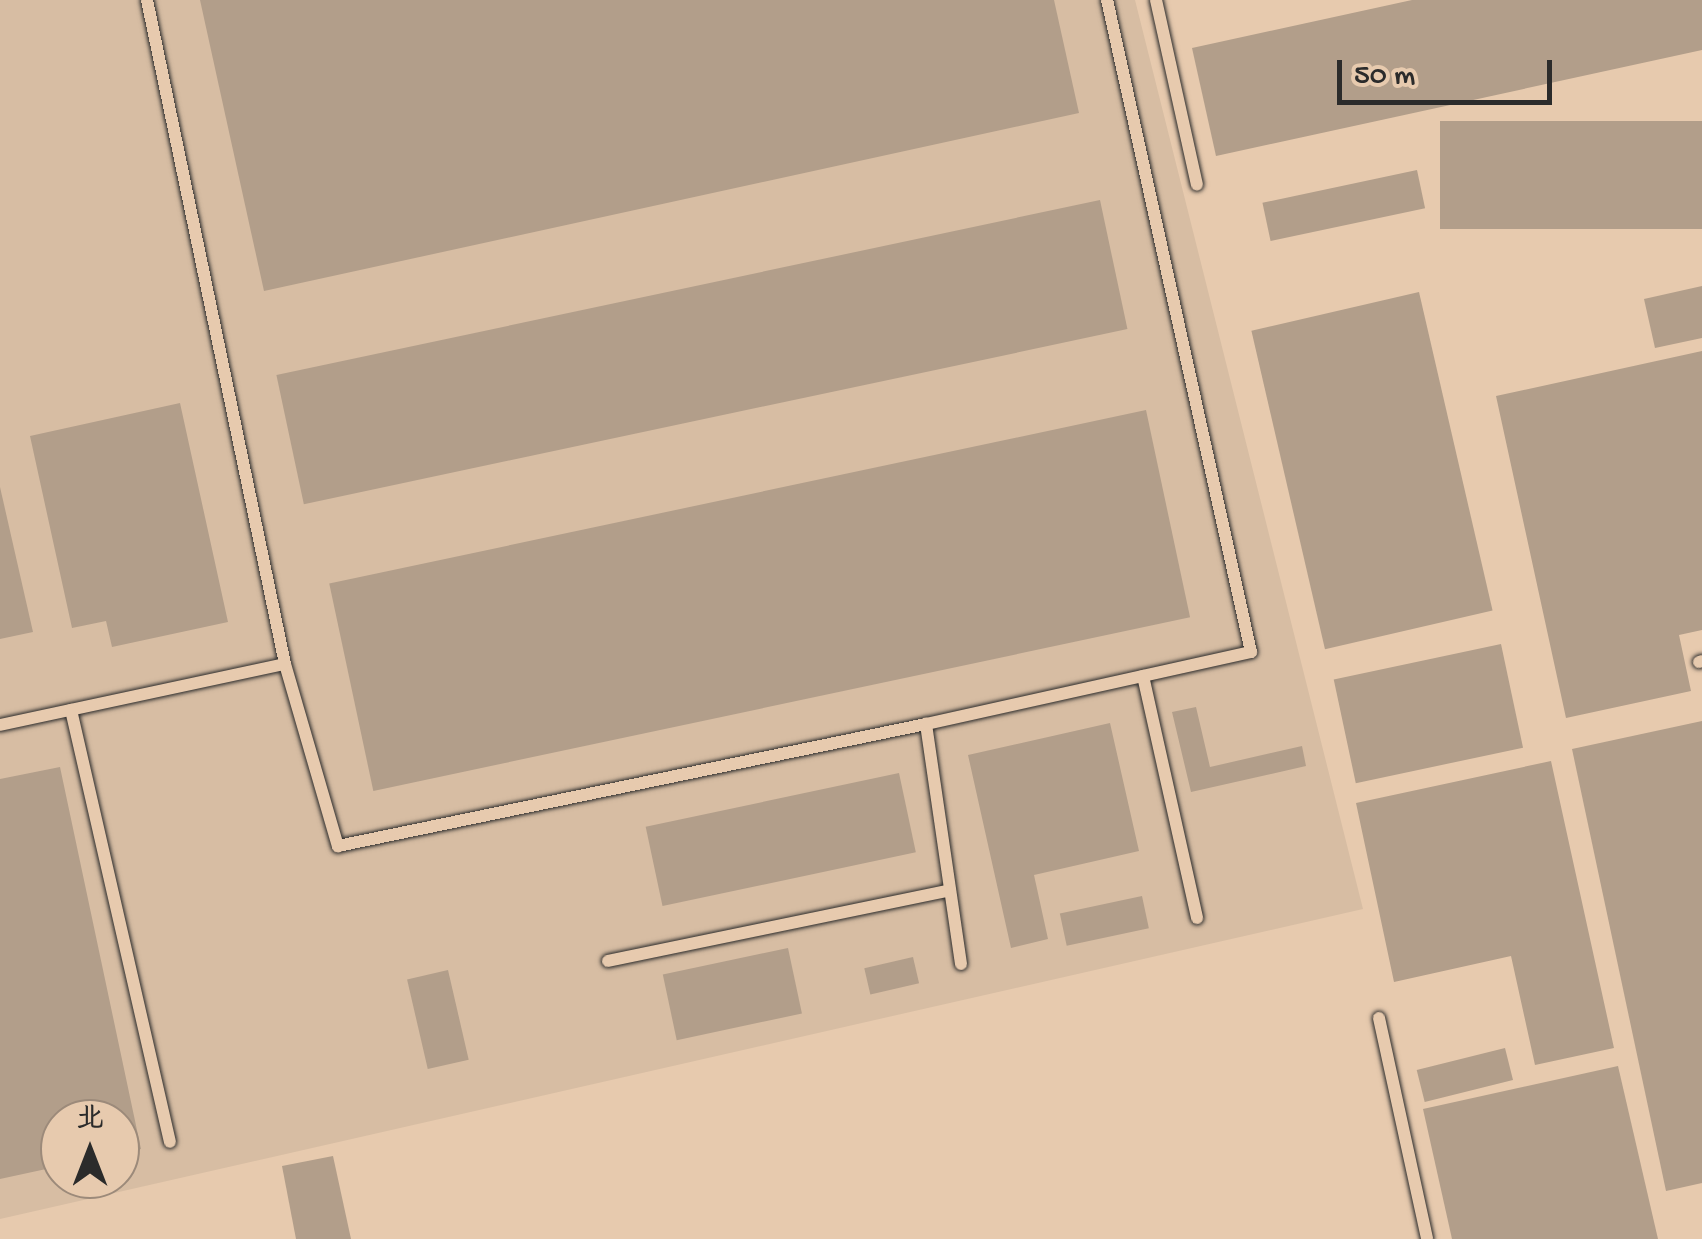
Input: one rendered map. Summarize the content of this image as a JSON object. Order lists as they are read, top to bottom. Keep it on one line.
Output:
{"scale_bar":"50 m","north":"top"}
